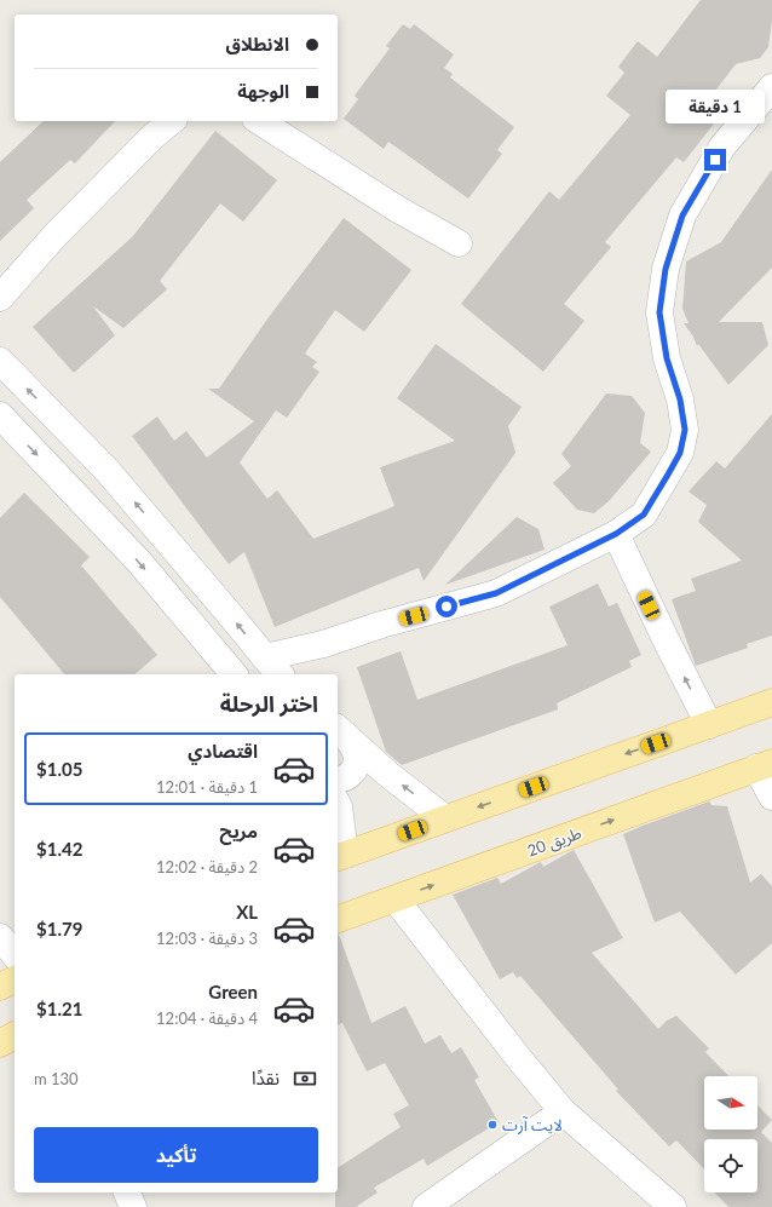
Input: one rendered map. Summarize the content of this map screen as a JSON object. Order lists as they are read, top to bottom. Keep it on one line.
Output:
{"streets":{"main road":["طريق 20"]},"places":["لايت آرت"],"north":"right","page":{"banner":["الانطلاق","الوجهة"],"bubble":"1 دقيقة","heading":"اختر الرحلة","list":[{"name":"اقتصادي","note":"1 دقيقة · 12:01","value":"$1.05"},{"name":"مريح","note":"2 دقيقة · 12:02","value":"$1.42"},{"name":"XL","note":"3 دقيقة · 12:03","value":"$1.79"},{"name":"Green","note":"4 دقيقة · 12:04","value":"$1.21"}],"pay":["نقدًا","130 m"],"buttons":"تأكيد"}}
